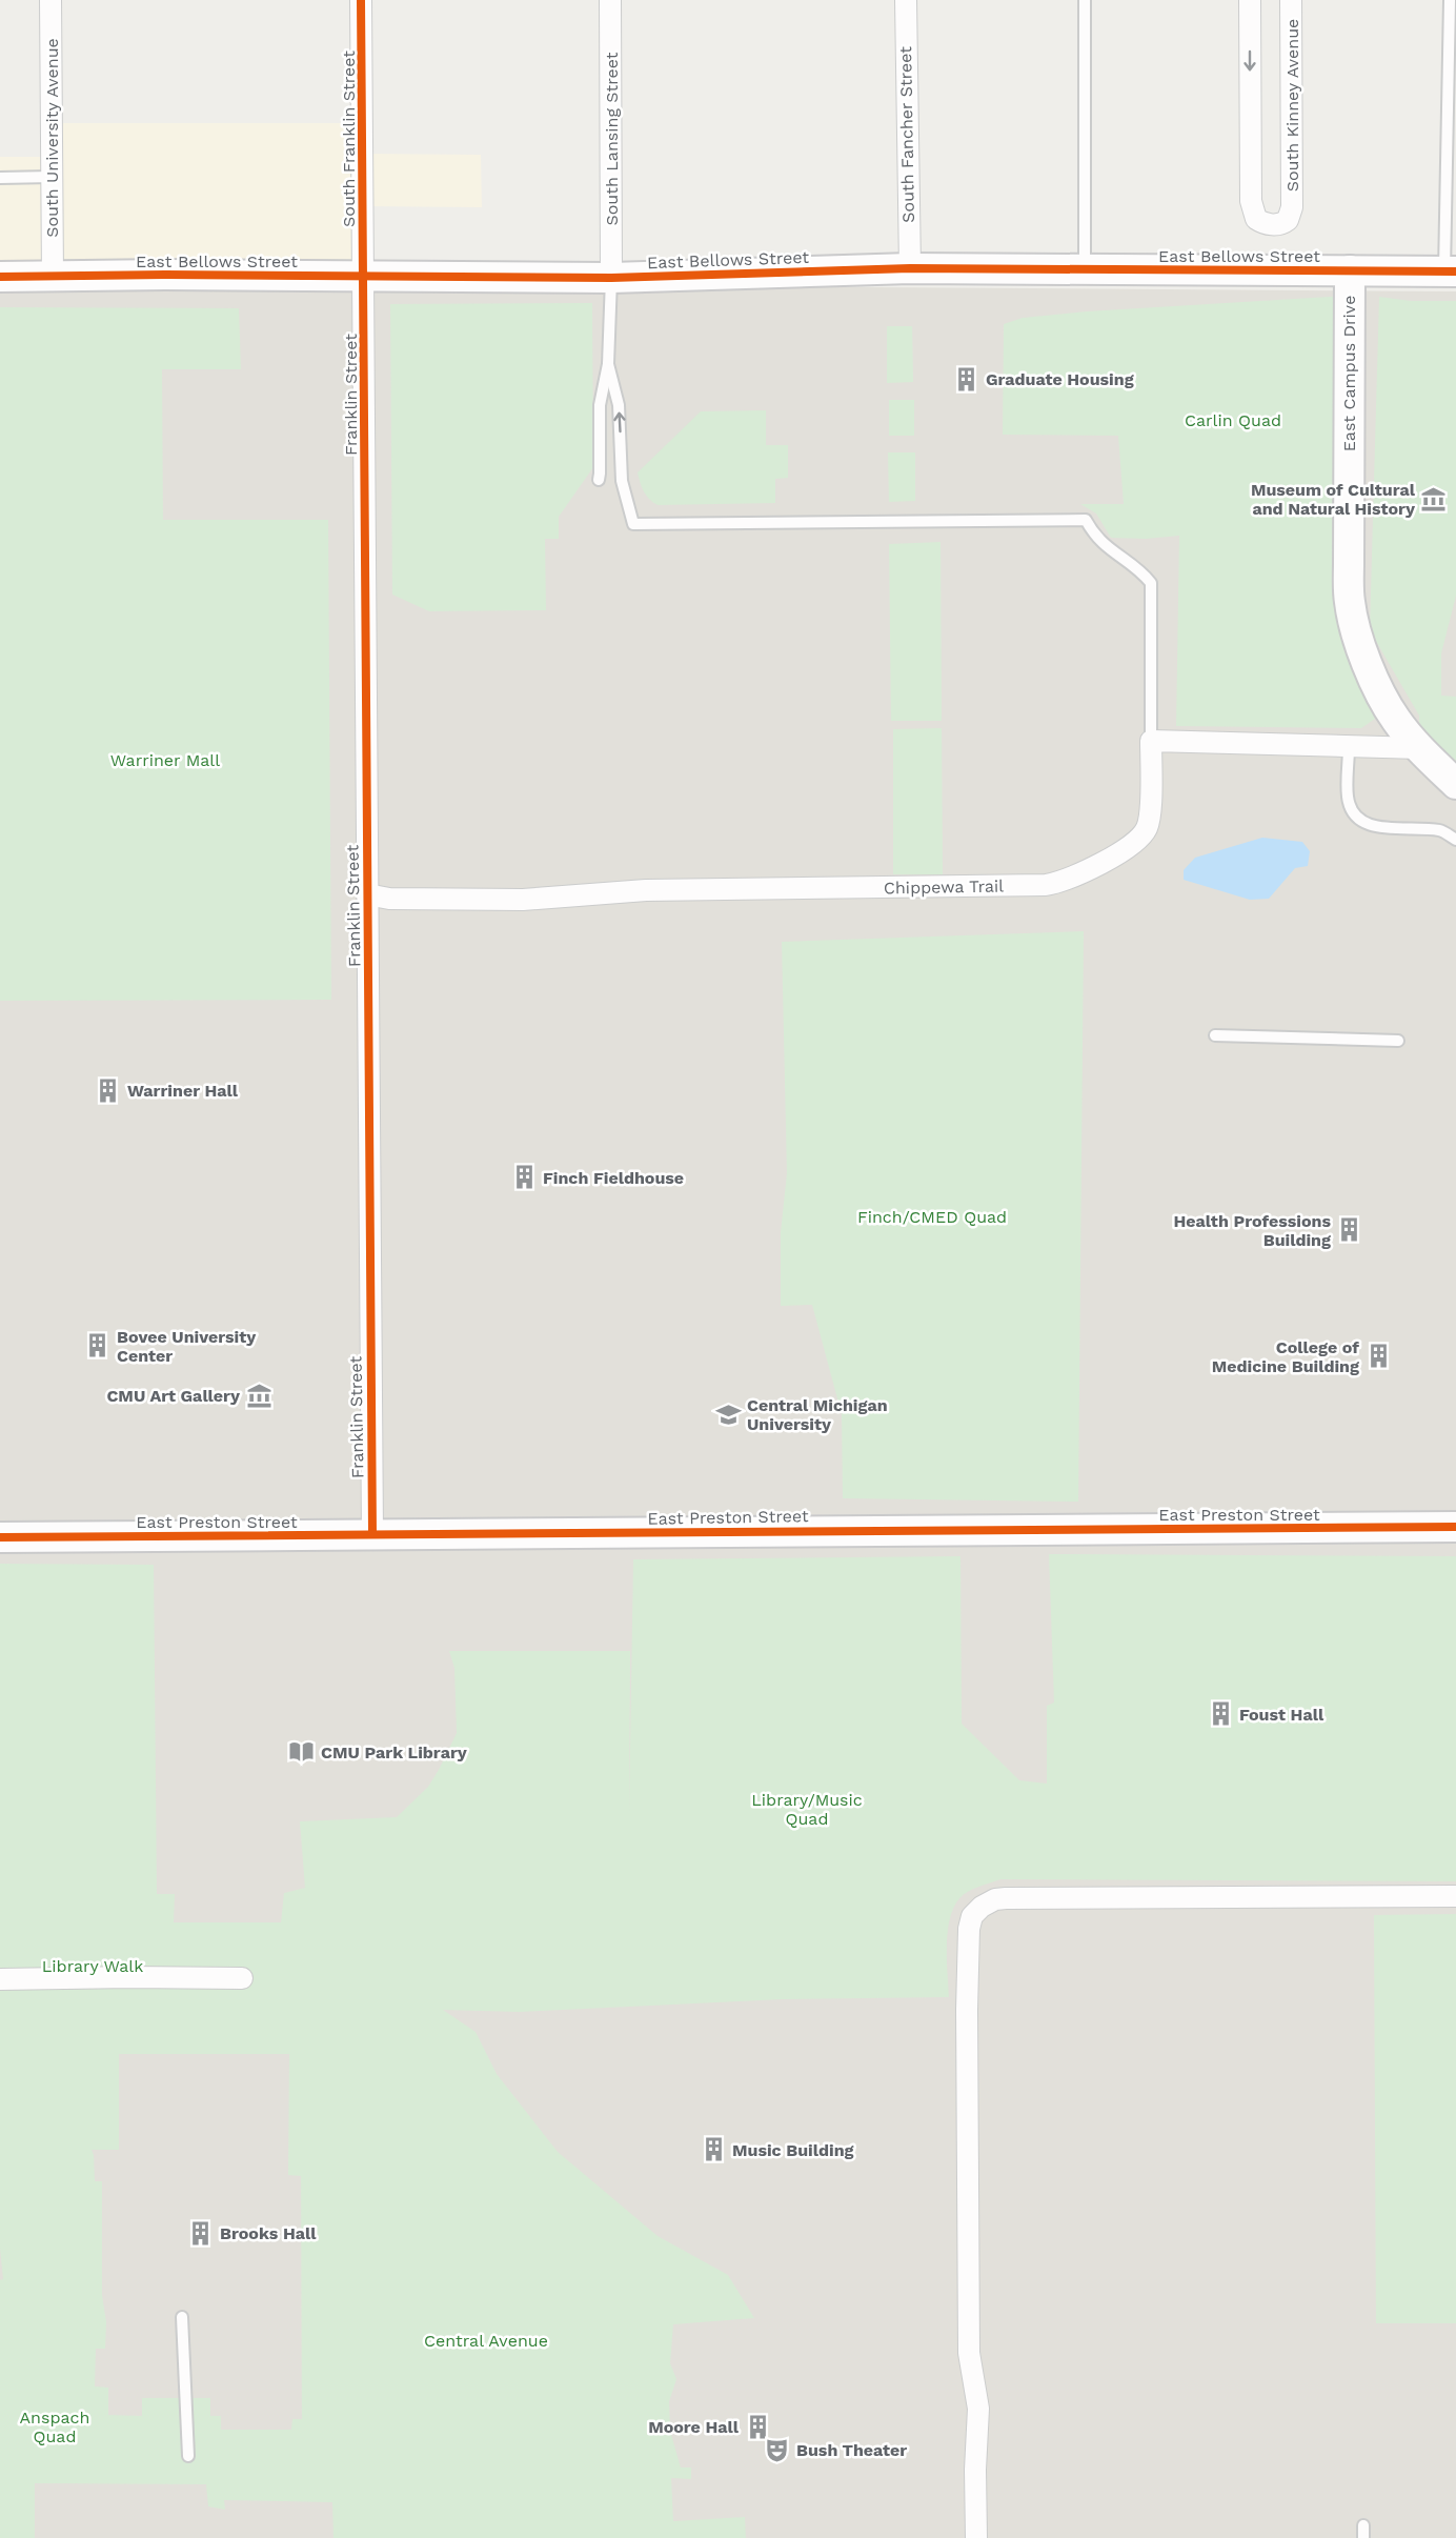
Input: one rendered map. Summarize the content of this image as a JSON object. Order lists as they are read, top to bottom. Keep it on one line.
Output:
{"streets":{"street":["South Kinney Avenue","South Fancher Street","South University Avenue","South Franklin Street","South Lansing Street","East Bellows Street","East Campus Drive","Franklin Street","Chippewa Trail","East Preston Street"]},"crossings":[["South Fancher Street","East Bellows Street"],["South University Avenue","East Bellows Street"],["South Franklin Street","East Bellows Street"],["South Franklin Street","Franklin Street"],["South Lansing Street","East Bellows Street"],["East Bellows Street","East Campus Drive"],["East Bellows Street","Franklin Street"],["Franklin Street","Chippewa Trail"],["Franklin Street","East Preston Street"]],"parks":["Carlin Quad","Warriner Mall","Finch/CMED Quad","Library/Music Quad","Library Walk","Central Avenue","Anspach Quad"],"places":{"building":["Graduate Housing","Warriner Hall","Finch Fieldhouse","Health Professions Building","Bovee University Center","College of Medicine Building","Foust Hall","Music Building","Brooks Hall","Moore Hall"],"museum":["Museum of Cultural and Natural History","CMU Art Gallery"],"school or university":["Central Michigan University"],"library":["CMU Park Library"],"theatre":["Bush Theater"]}}
